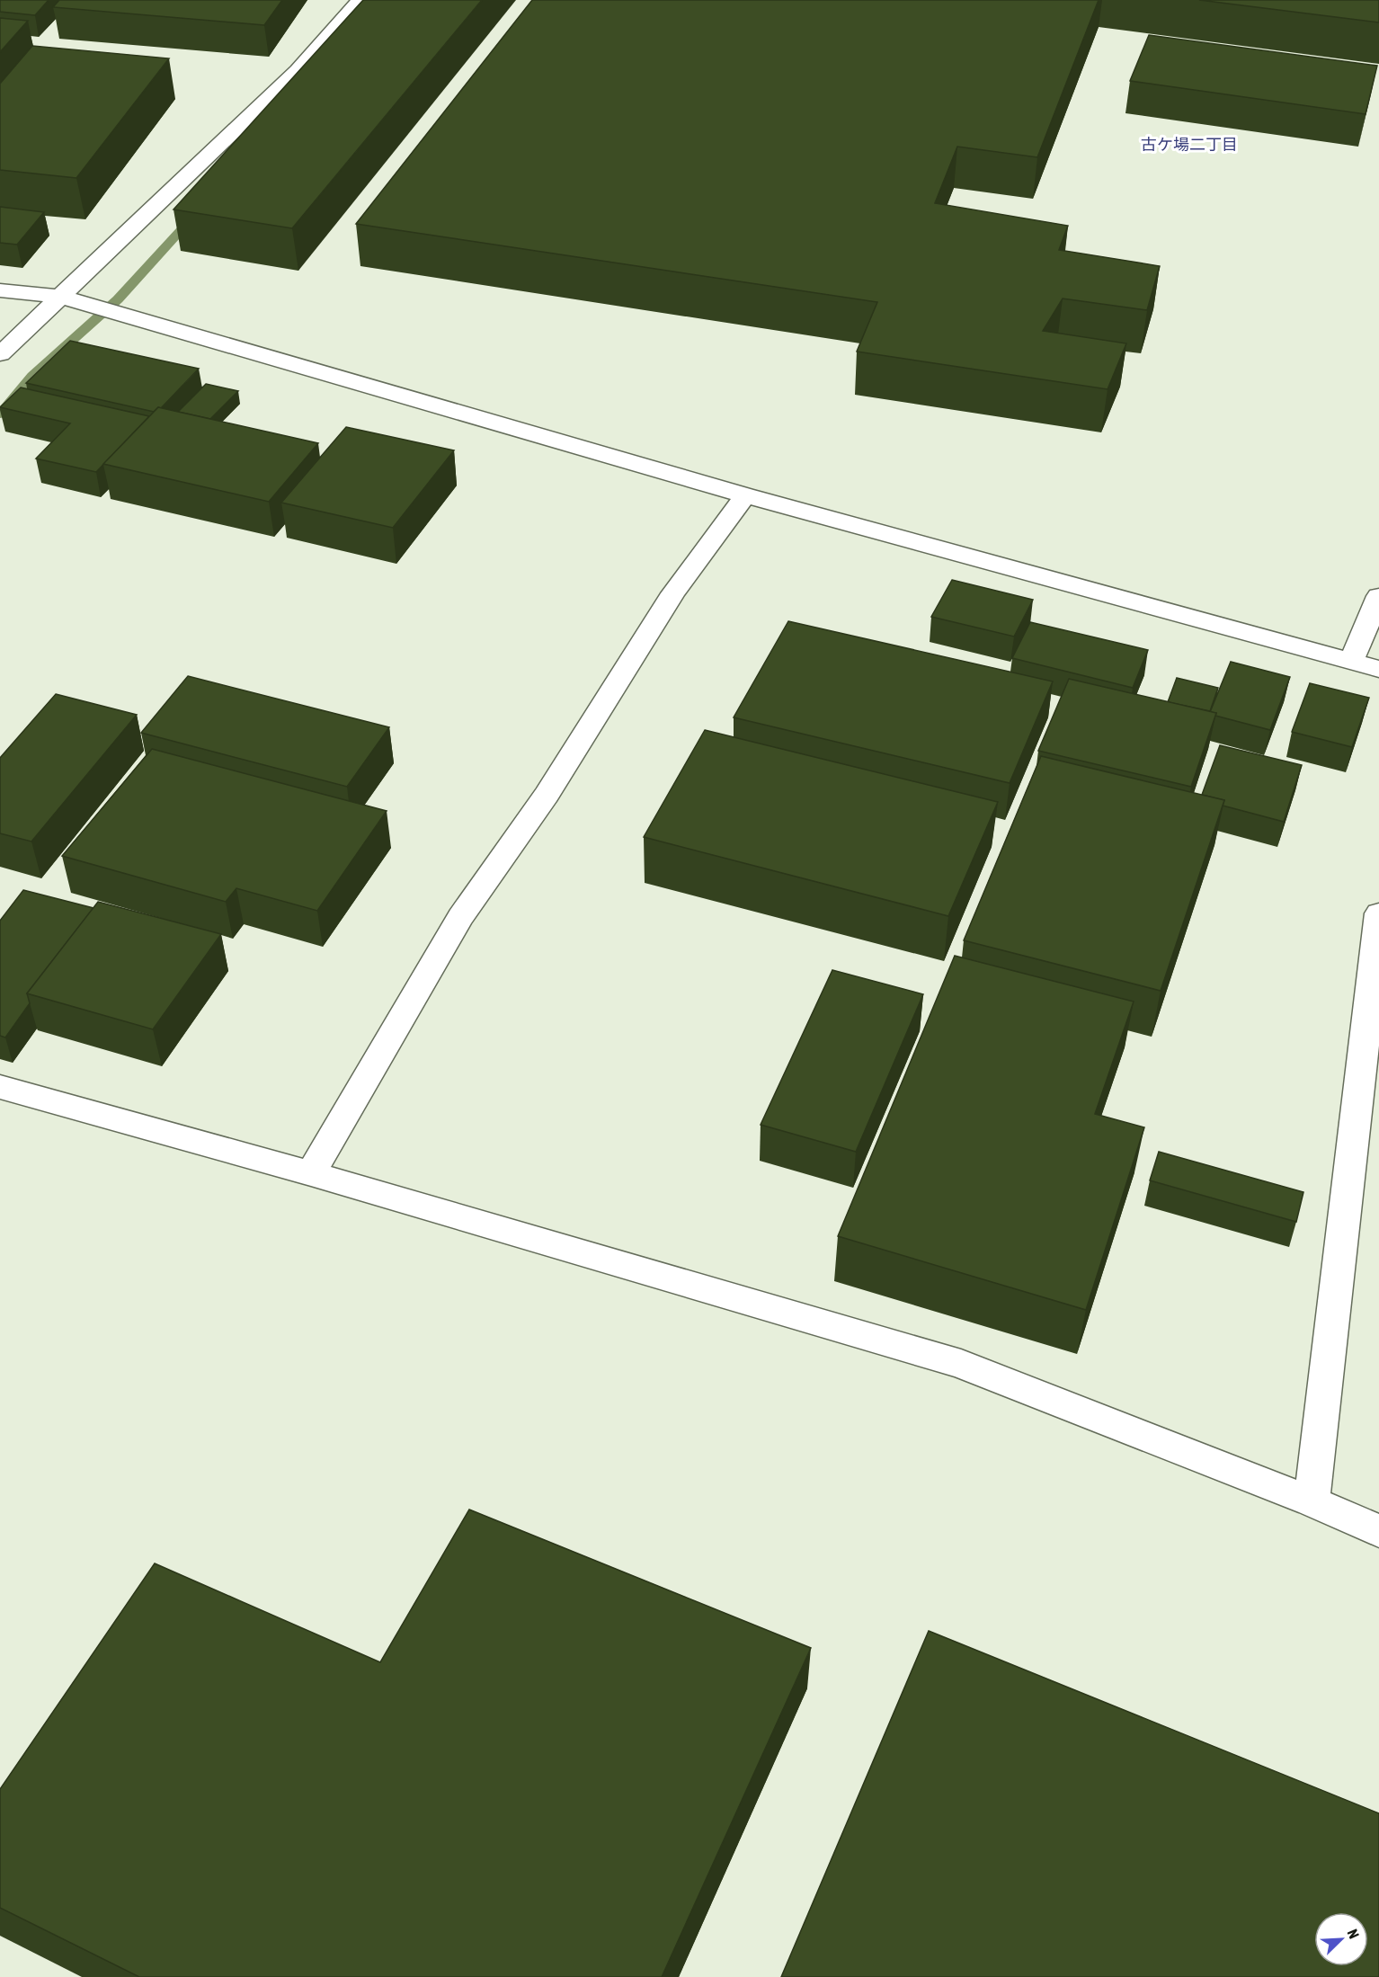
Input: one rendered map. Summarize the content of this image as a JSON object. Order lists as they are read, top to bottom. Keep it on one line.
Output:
{"districts":["古ケ場二丁目"],"north":"top right"}
